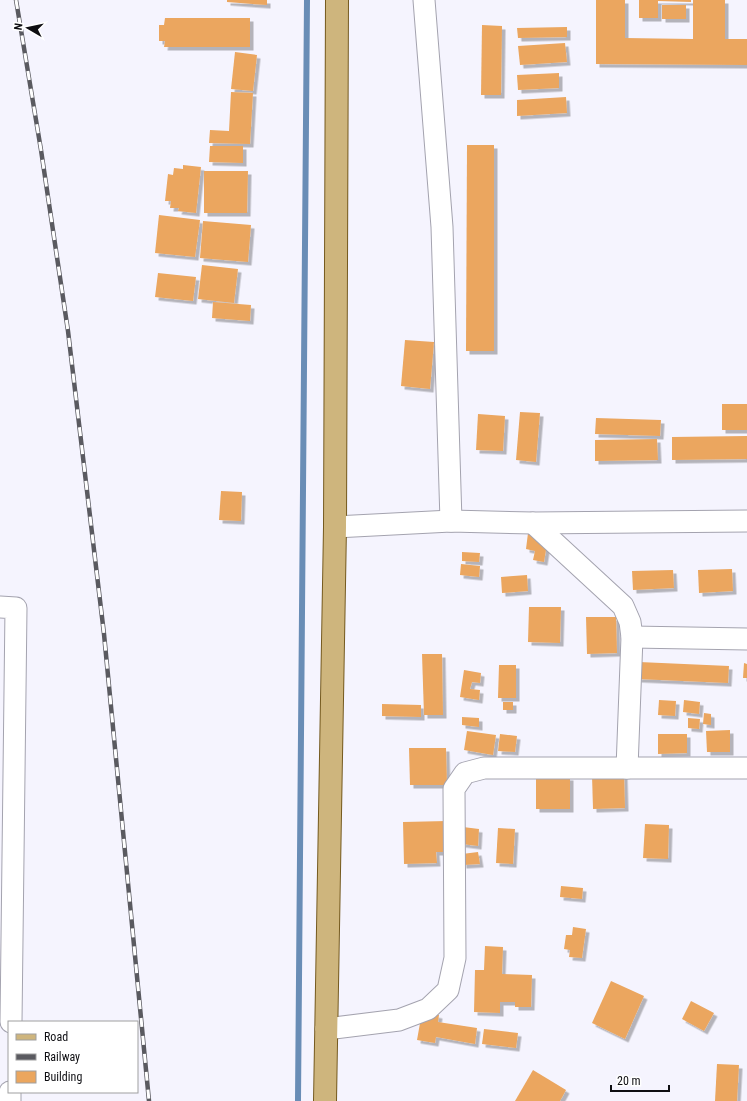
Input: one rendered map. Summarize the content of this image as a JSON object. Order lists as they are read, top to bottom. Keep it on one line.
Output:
{"legend":["Road","Railway","Building"],"scale_bar":"20 m","north":"left"}
